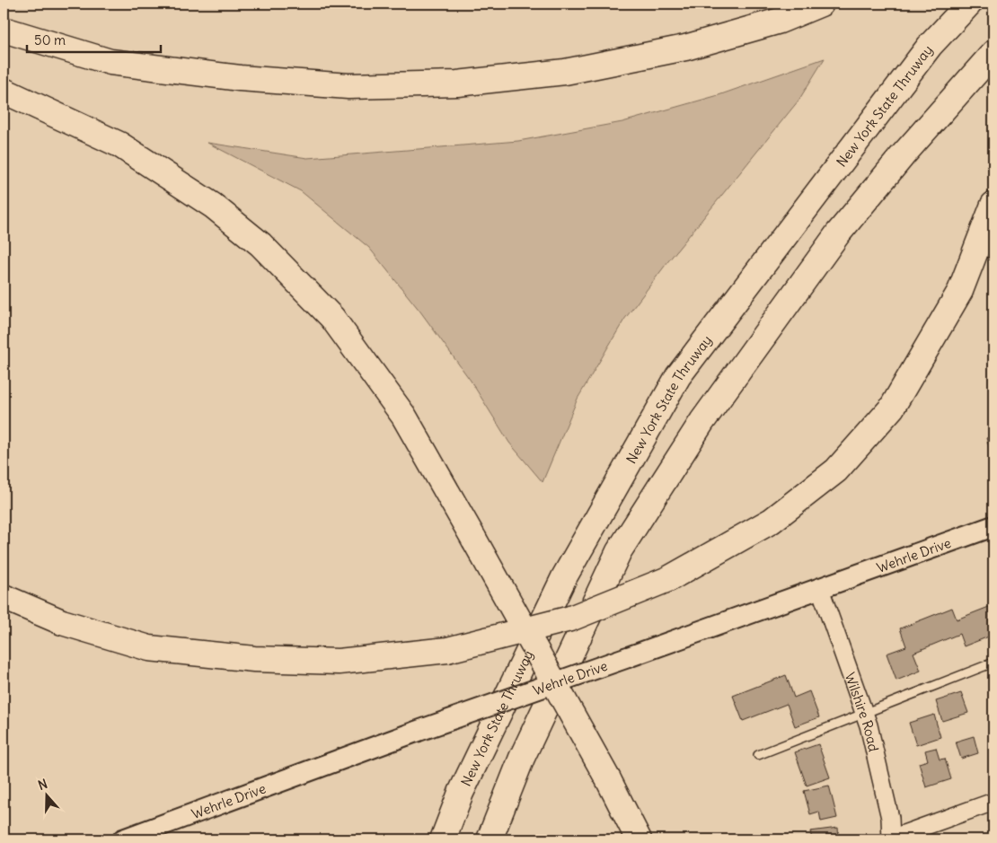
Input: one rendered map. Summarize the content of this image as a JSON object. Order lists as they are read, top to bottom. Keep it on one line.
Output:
{"streets":{"highway":["New York State Thruway"],"street":["Wehrle Drive","Wilshire Road"]},"crossings":[["Wehrle Drive","Wilshire Road"]],"scale_bar":"50 m","north":"top"}
